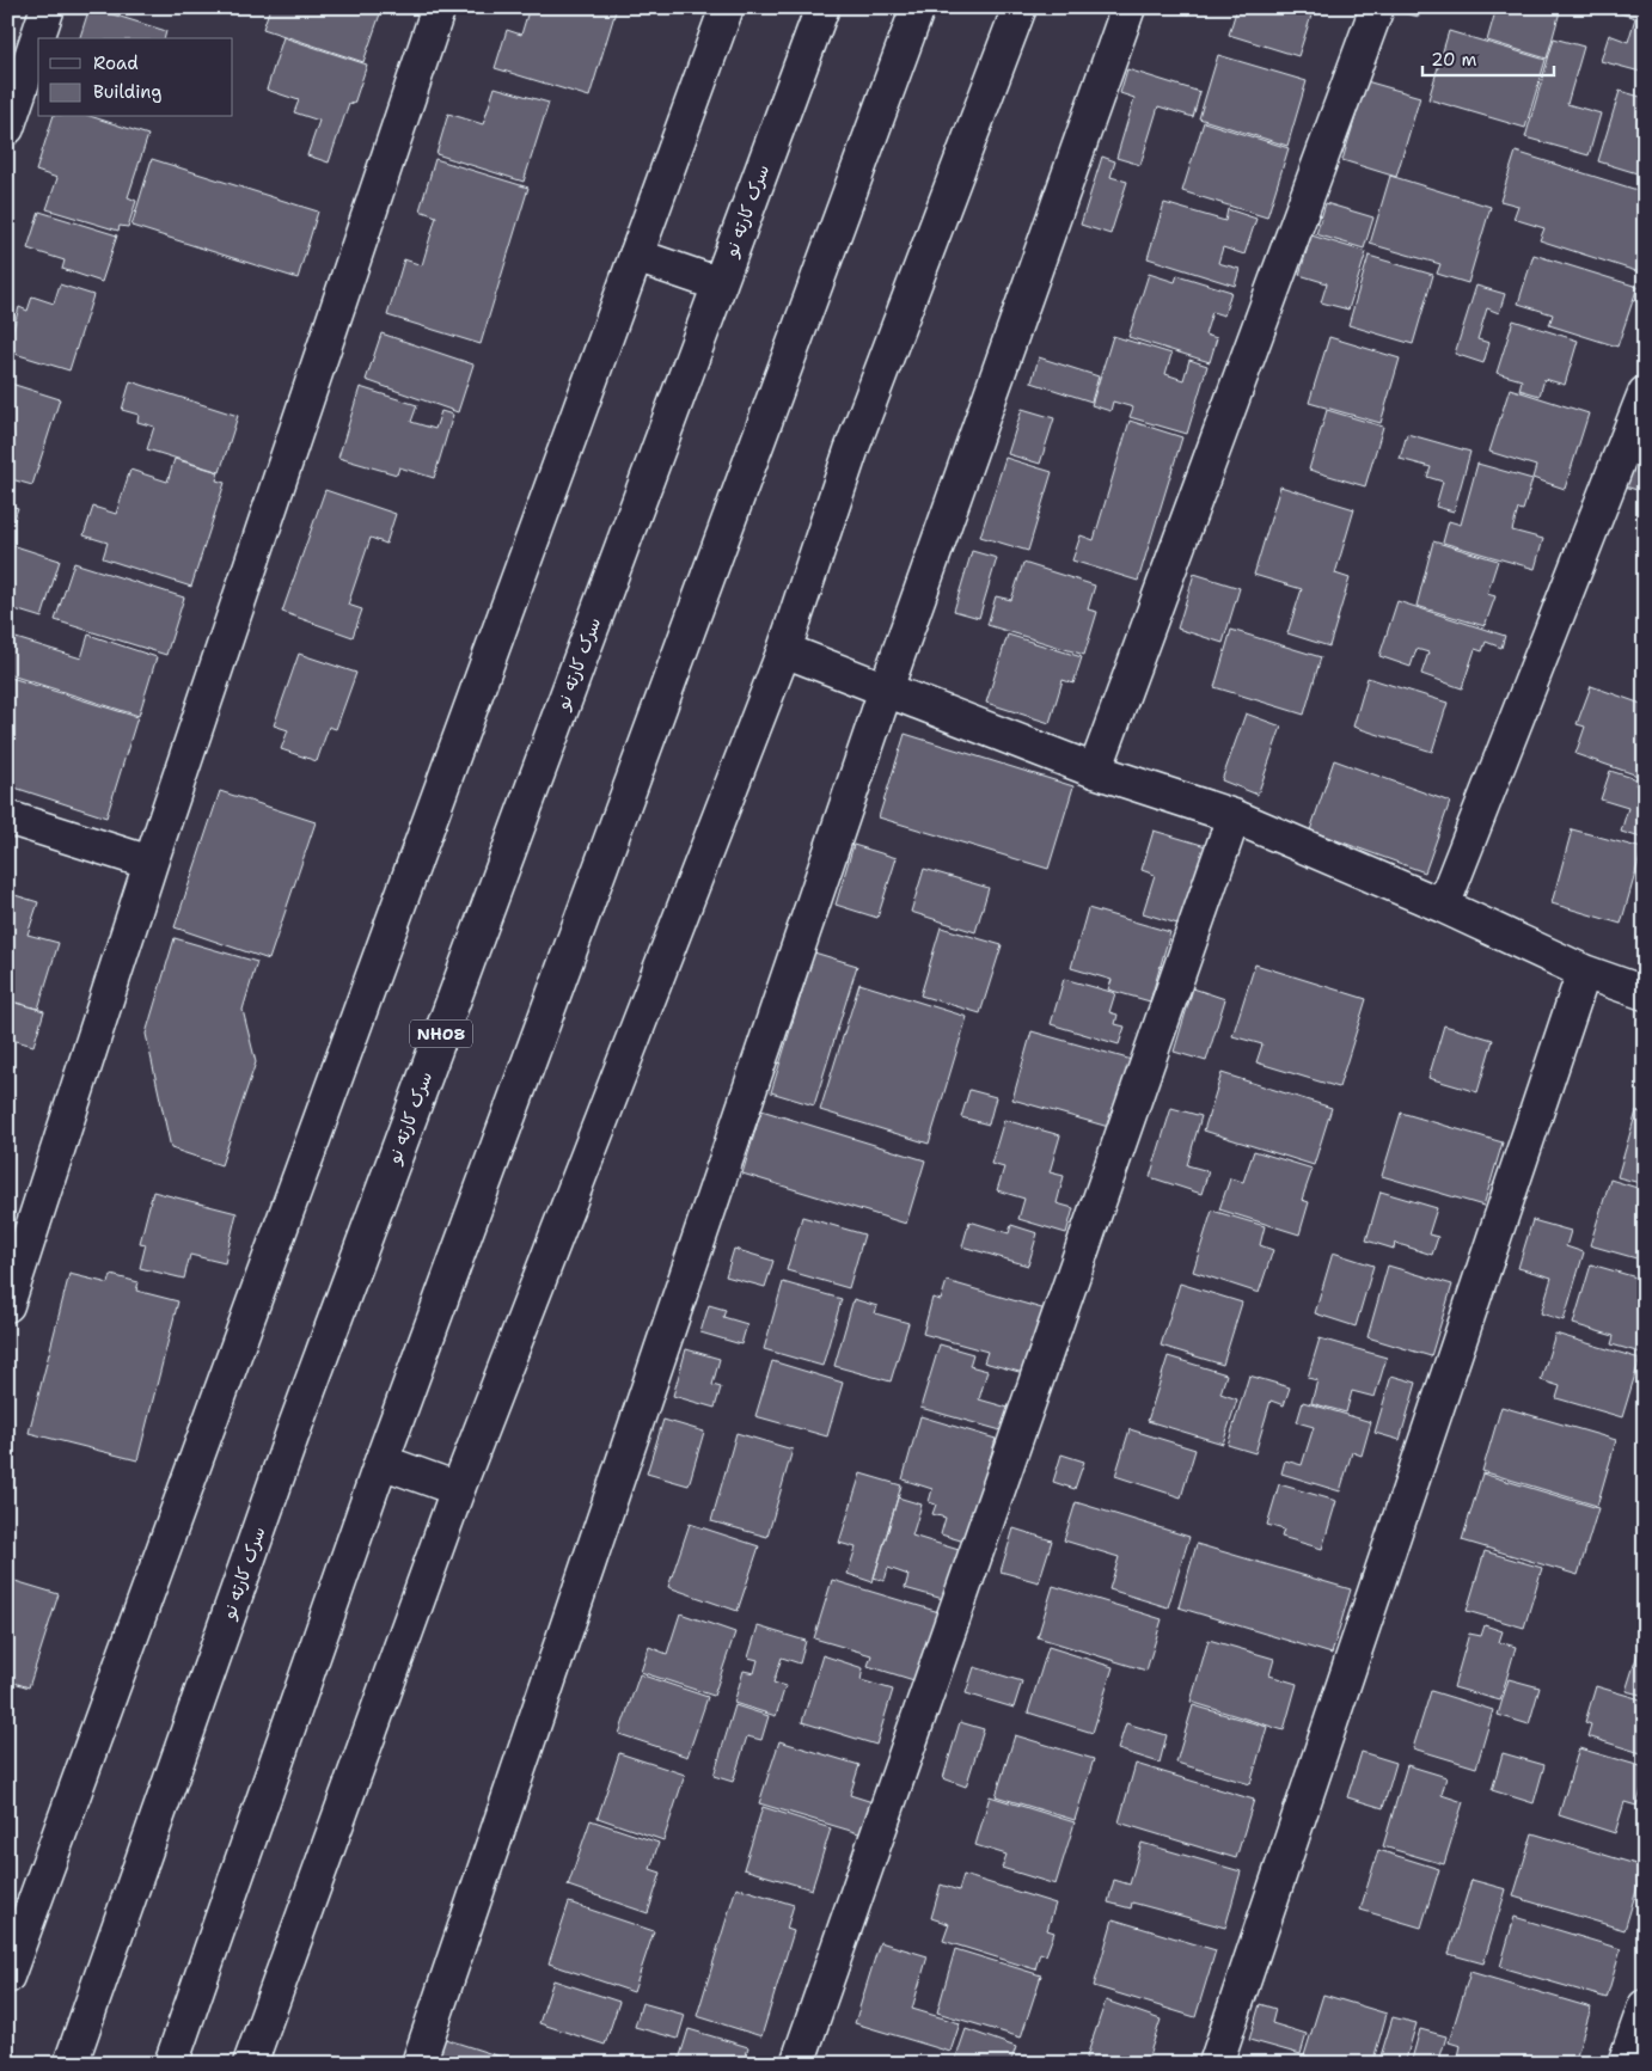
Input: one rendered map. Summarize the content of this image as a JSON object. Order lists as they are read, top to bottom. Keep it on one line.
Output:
{"streets":{"main road":["سرک کارته نو","NH08"]},"legend":["Road","Building"],"scale_bar":"20 m"}
